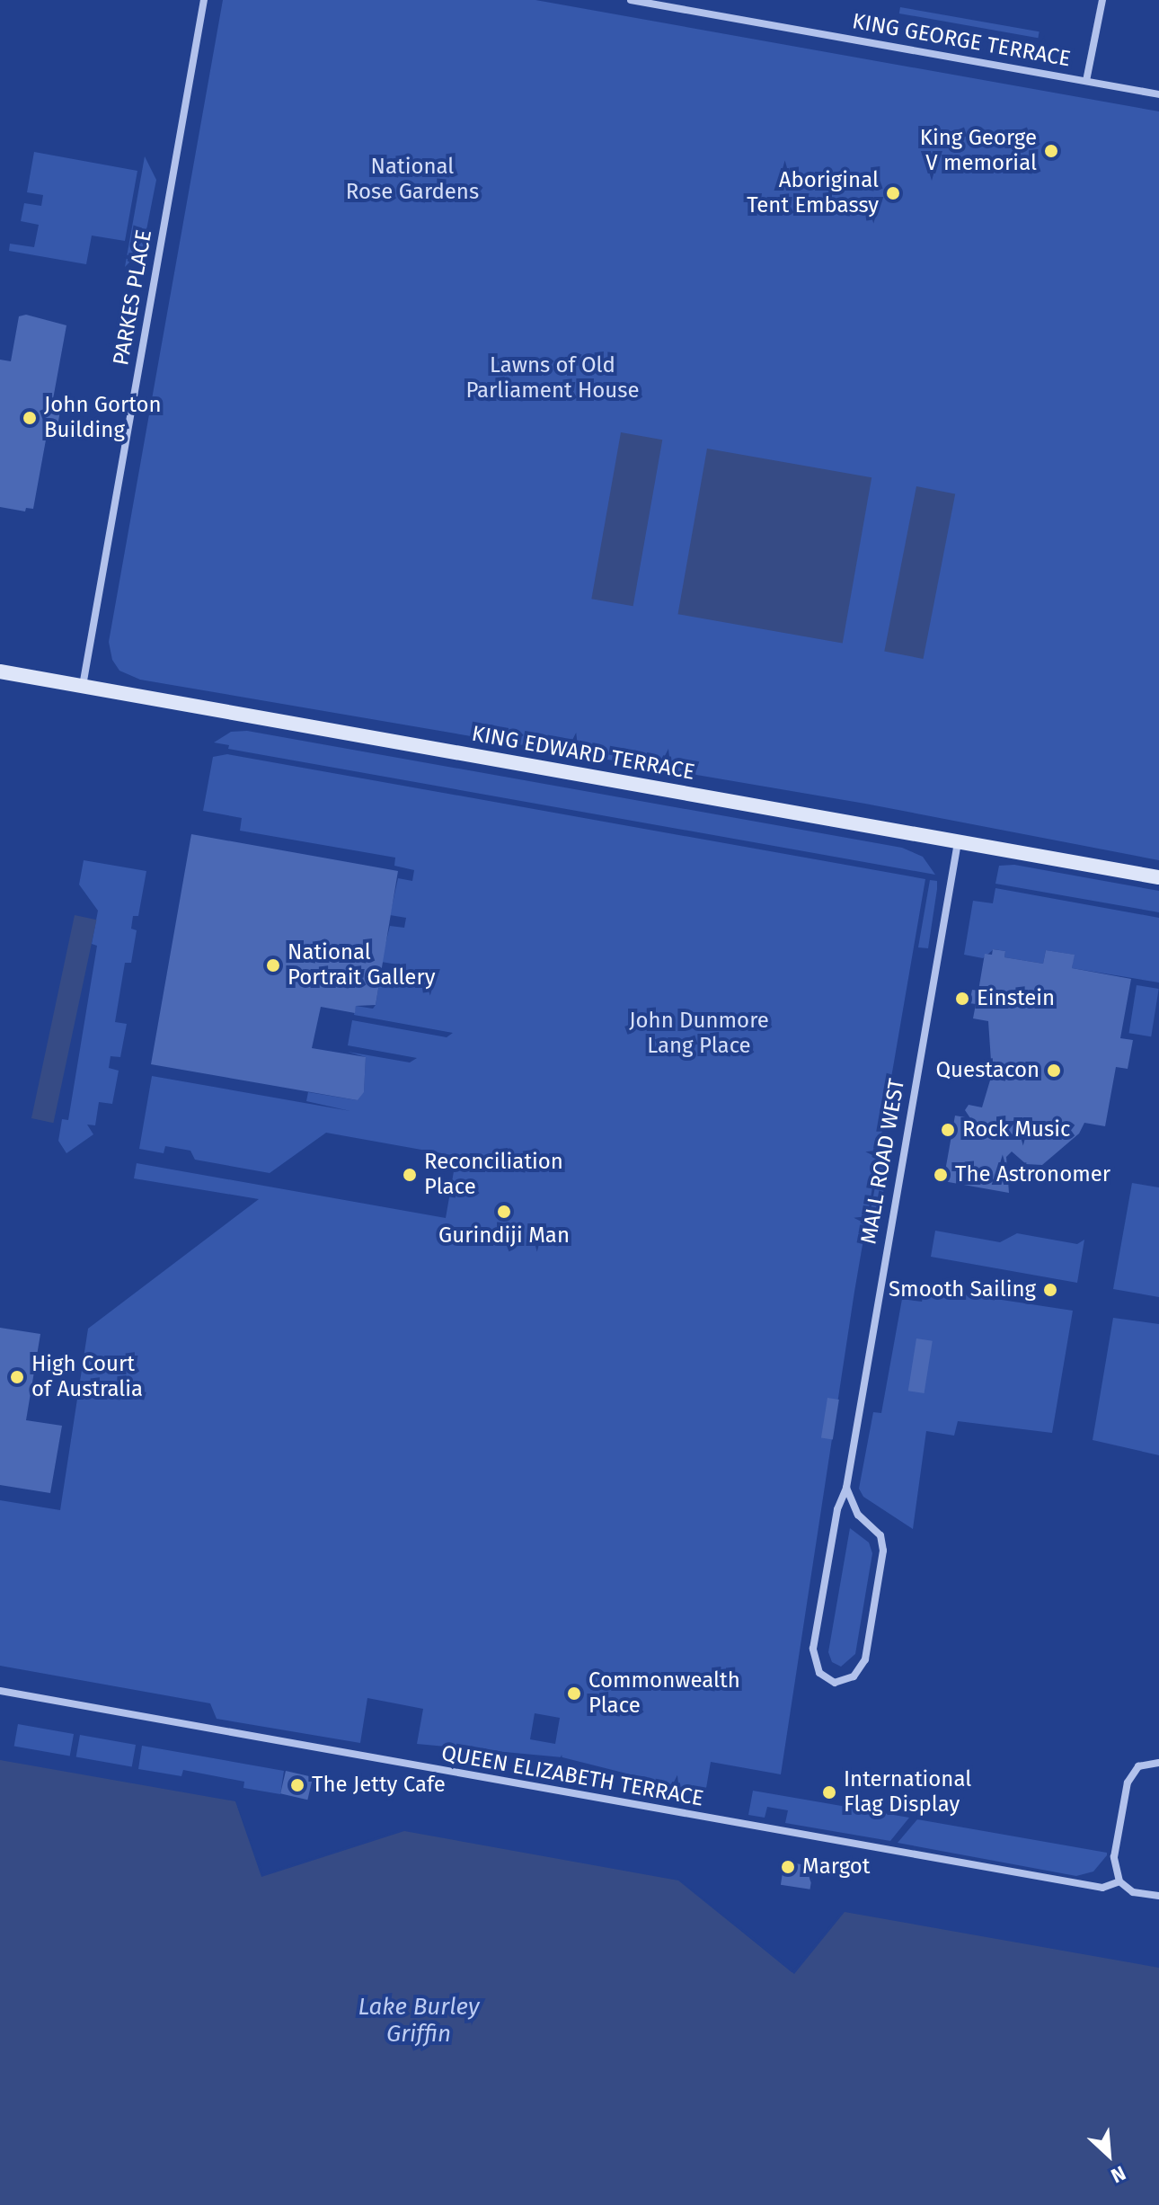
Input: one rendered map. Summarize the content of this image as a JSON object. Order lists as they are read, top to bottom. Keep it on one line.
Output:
{"streets":{"main road":["KING EDWARD TERRACE"],"street":["KING GEORGE TERRACE","PARKES PLACE","MALL ROAD WEST","QUEEN ELIZABETH TERRACE"]},"crossings":[["PARKES PLACE","KING EDWARD TERRACE"],["KING EDWARD TERRACE","MALL ROAD WEST"]],"water":["Lake Burley Griffin"],"parks":["National Rose Gardens","Lawns of Old Parliament House","John Dunmore Lang Place"],"places":["King George V memorial","Aboriginal Tent Embassy","John Gorton Building","National Portrait Gallery","Einstein","Questacon","Rock Music","Reconciliation Place","The Astronomer","Gurindiji Man","Smooth Sailing","High Court of Australia","Commonwealth Place","The Jetty Cafe","International Flag Display","Margot"],"north":"bottom right"}
